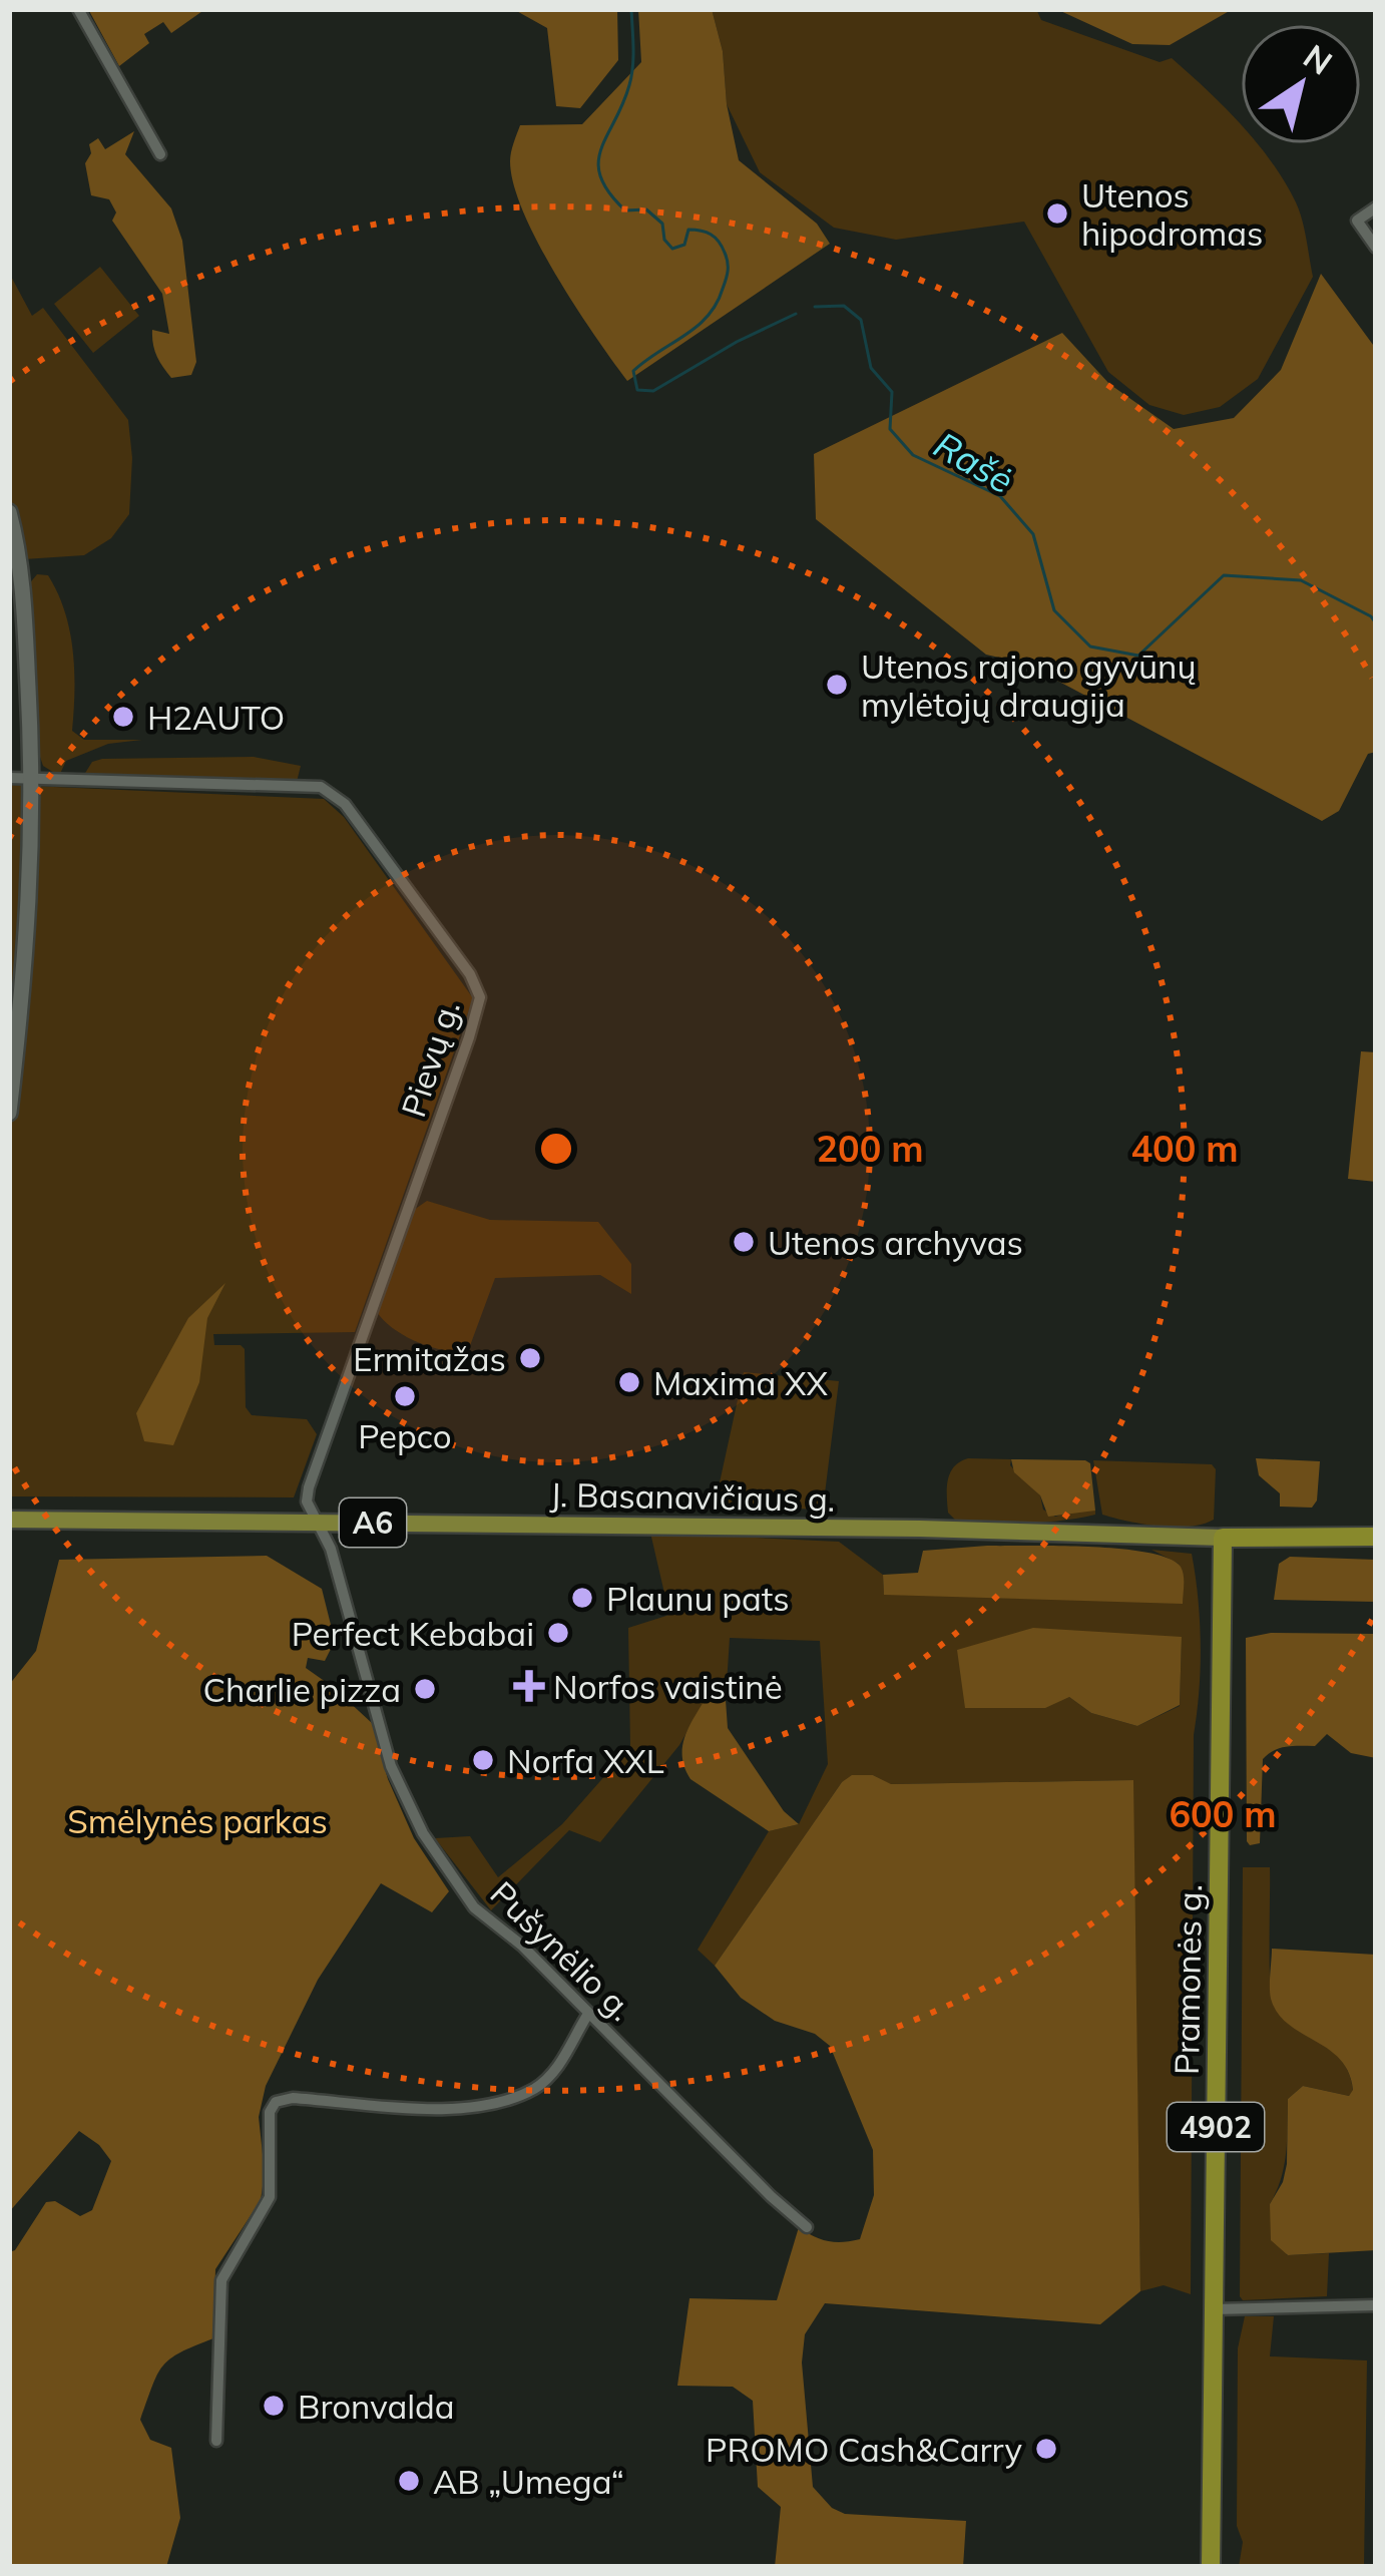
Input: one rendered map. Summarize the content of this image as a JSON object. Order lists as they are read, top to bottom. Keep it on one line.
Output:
{"streets":{"highway":["J. Basanavičiaus g.","A6","Pramonės g.","4902"],"street":["Pievų g.","Pušynėlio g."]},"crossings":[["Pievų g.","J. Basanavičiaus g."],["Pievų g.","Pušynėlio g."],["J. Basanavičiaus g.","Pušynėlio g."],["J. Basanavičiaus g.","Pramonės g."]],"water":["Rašė"],"parks":["Smėlynės parkas"],"places":{"other":["Utenos hipodromas","Utenos rajono gyvūnų mylėtojų draugija","H2AUTO","Utenos archyvas","Ermitažas","Maxima XX","Pepco","Plaunu pats","Perfect Kebabai","Charlie pizza","Norfa XXL","Bronvalda","PROMO Cash&Carry","AB „Umega“"],"health":["Norfos vaistinė"]},"north":"top right","rings":["200 m","400 m","600 m"]}
